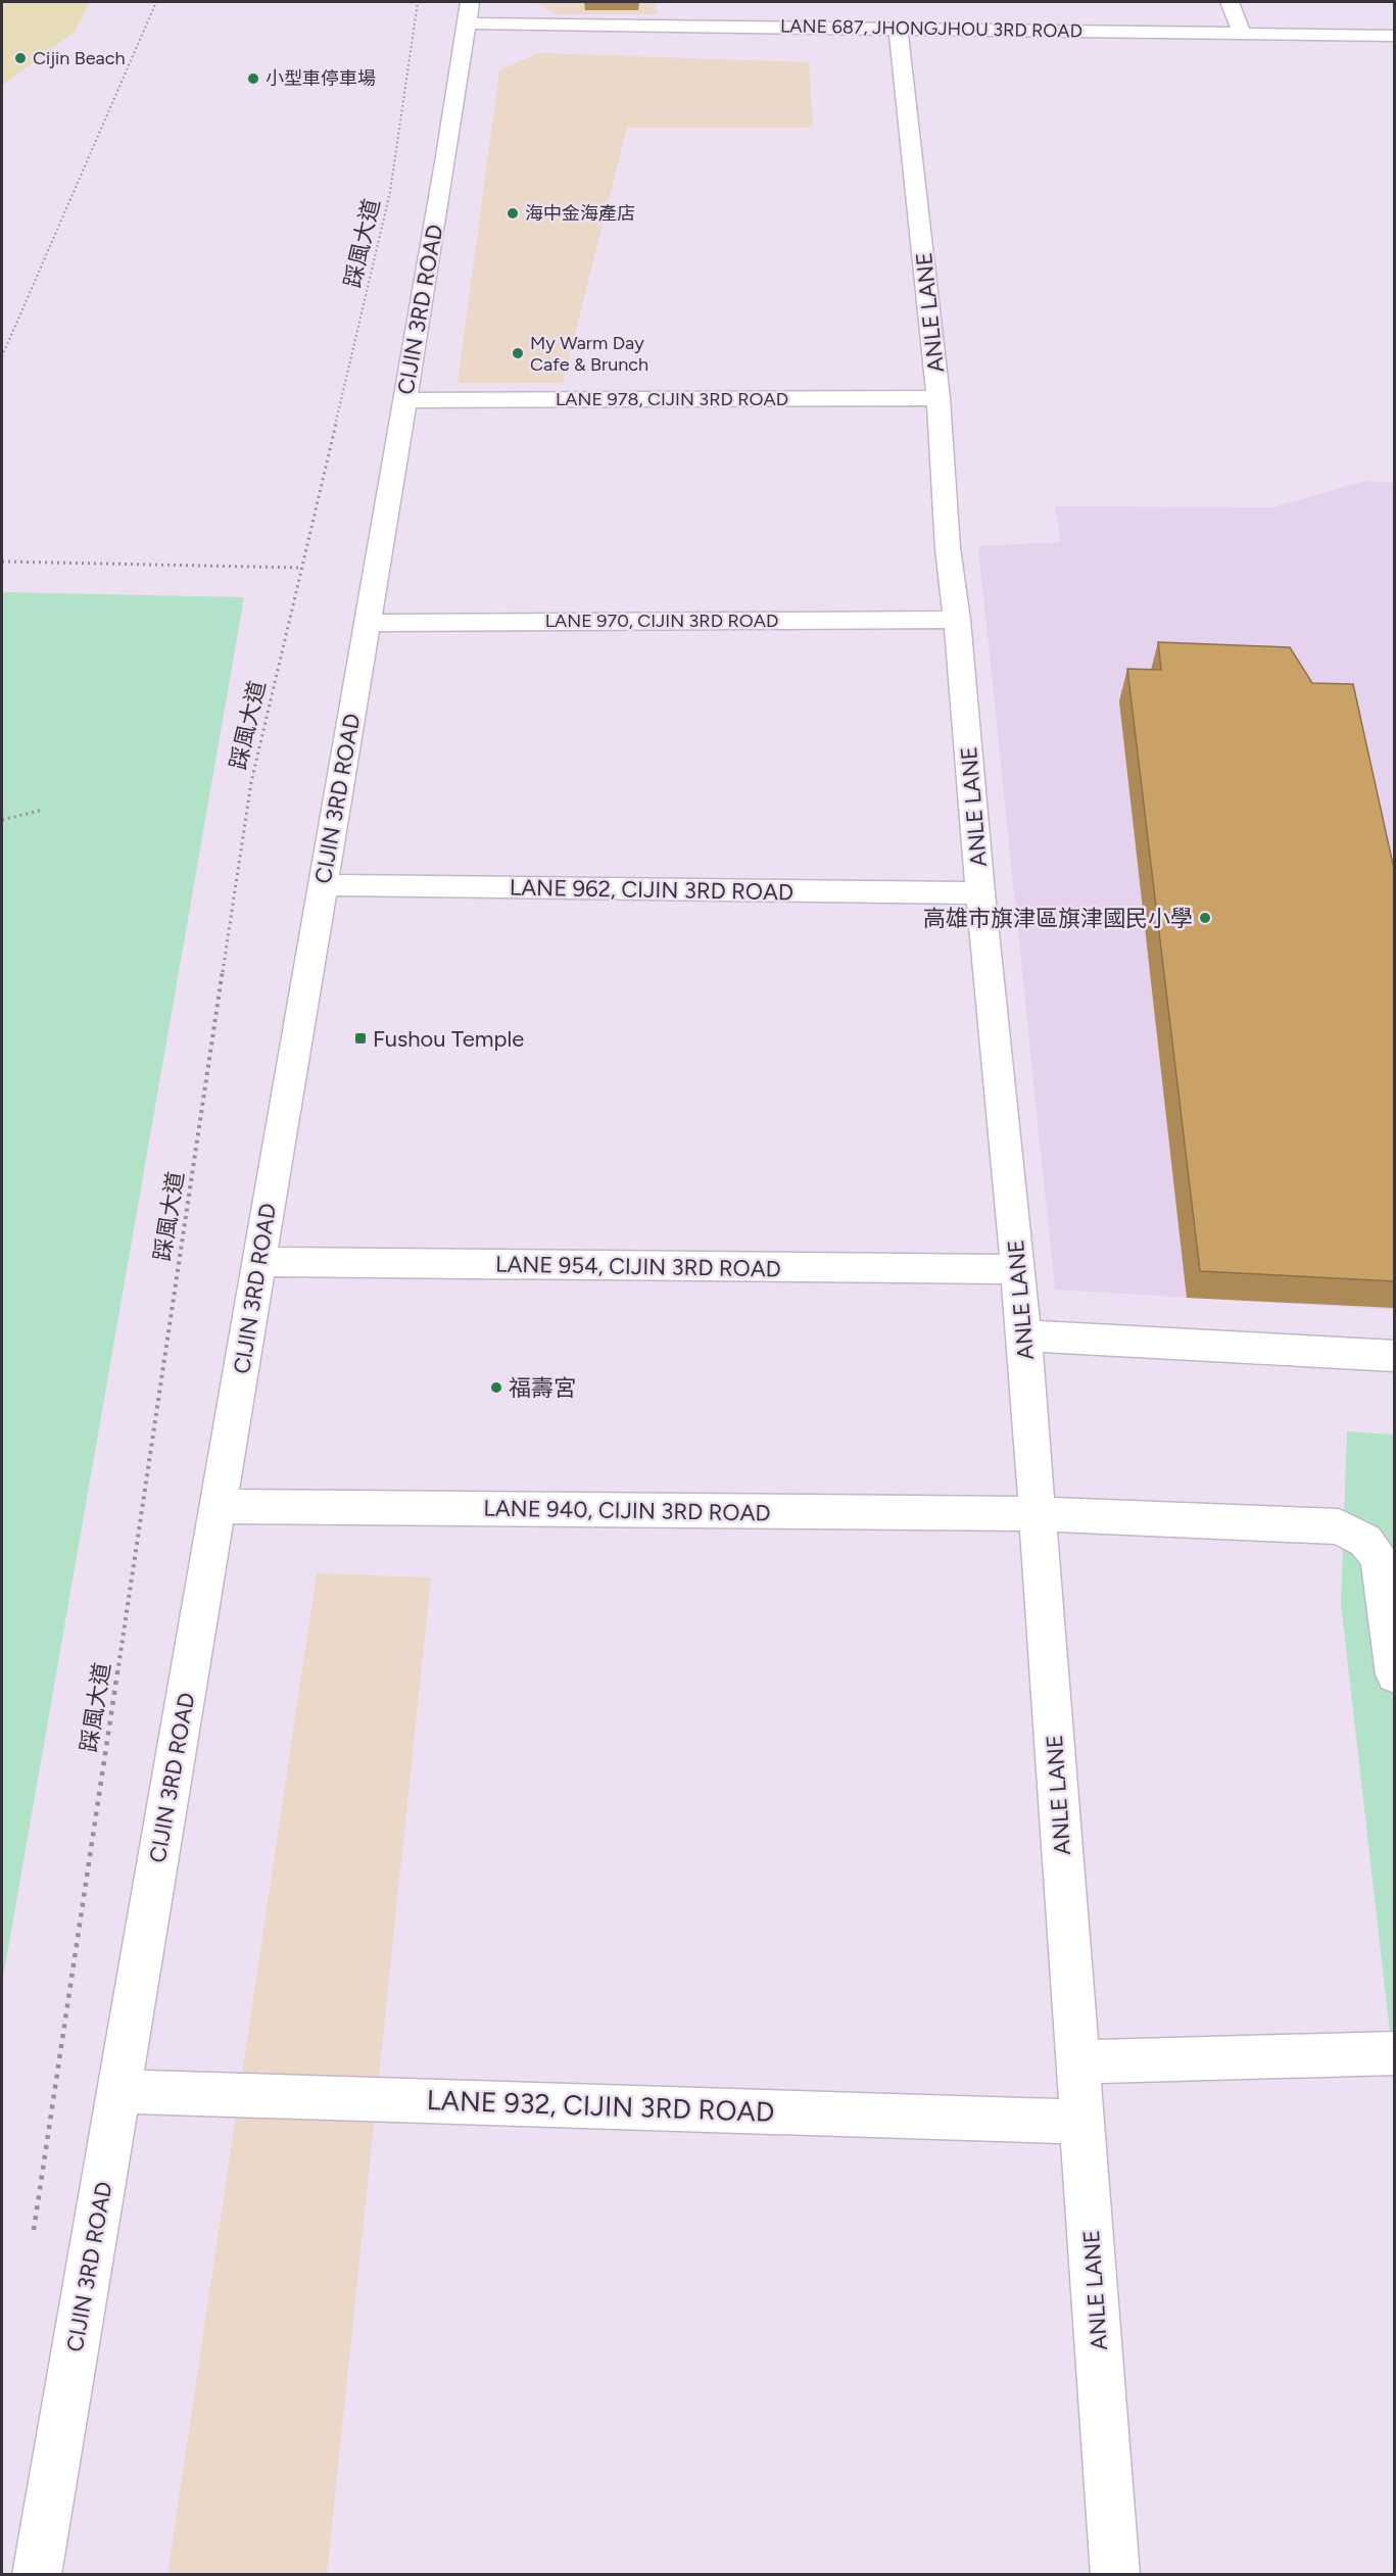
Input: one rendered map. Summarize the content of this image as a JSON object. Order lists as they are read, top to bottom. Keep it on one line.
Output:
{"streets":{"street":["LANE 687, JHONGJHOU 3RD ROAD","CIJIN 3RD ROAD","ANLE LANE","LANE 978, CIJIN 3RD ROAD","LANE 970, CIJIN 3RD ROAD","LANE 962, CIJIN 3RD ROAD","LANE 954, CIJIN 3RD ROAD","LANE 940, CIJIN 3RD ROAD","LANE 932, CIJIN 3RD ROAD"],"path":["踩風大道"]},"crossings":[["LANE 687, JHONGJHOU 3RD ROAD","CIJIN 3RD ROAD"],["LANE 687, JHONGJHOU 3RD ROAD","ANLE LANE"],["CIJIN 3RD ROAD","LANE 978, CIJIN 3RD ROAD"],["CIJIN 3RD ROAD","LANE 970, CIJIN 3RD ROAD"],["CIJIN 3RD ROAD","LANE 962, CIJIN 3RD ROAD"],["CIJIN 3RD ROAD","LANE 954, CIJIN 3RD ROAD"],["CIJIN 3RD ROAD","LANE 940, CIJIN 3RD ROAD"],["CIJIN 3RD ROAD","LANE 932, CIJIN 3RD ROAD"],["ANLE LANE","LANE 978, CIJIN 3RD ROAD"],["ANLE LANE","LANE 970, CIJIN 3RD ROAD"],["ANLE LANE","LANE 962, CIJIN 3RD ROAD"],["ANLE LANE","LANE 954, CIJIN 3RD ROAD"],["ANLE LANE","LANE 940, CIJIN 3RD ROAD"],["ANLE LANE","LANE 932, CIJIN 3RD ROAD"]],"places":{"other":["Cijin Beach","小型車停車場","海中金海產店","My Warm Day Cafe & Brunch","高雄市旗津區旗津國民小學","福壽宮"],"transit":["Fushou Temple"]}}
